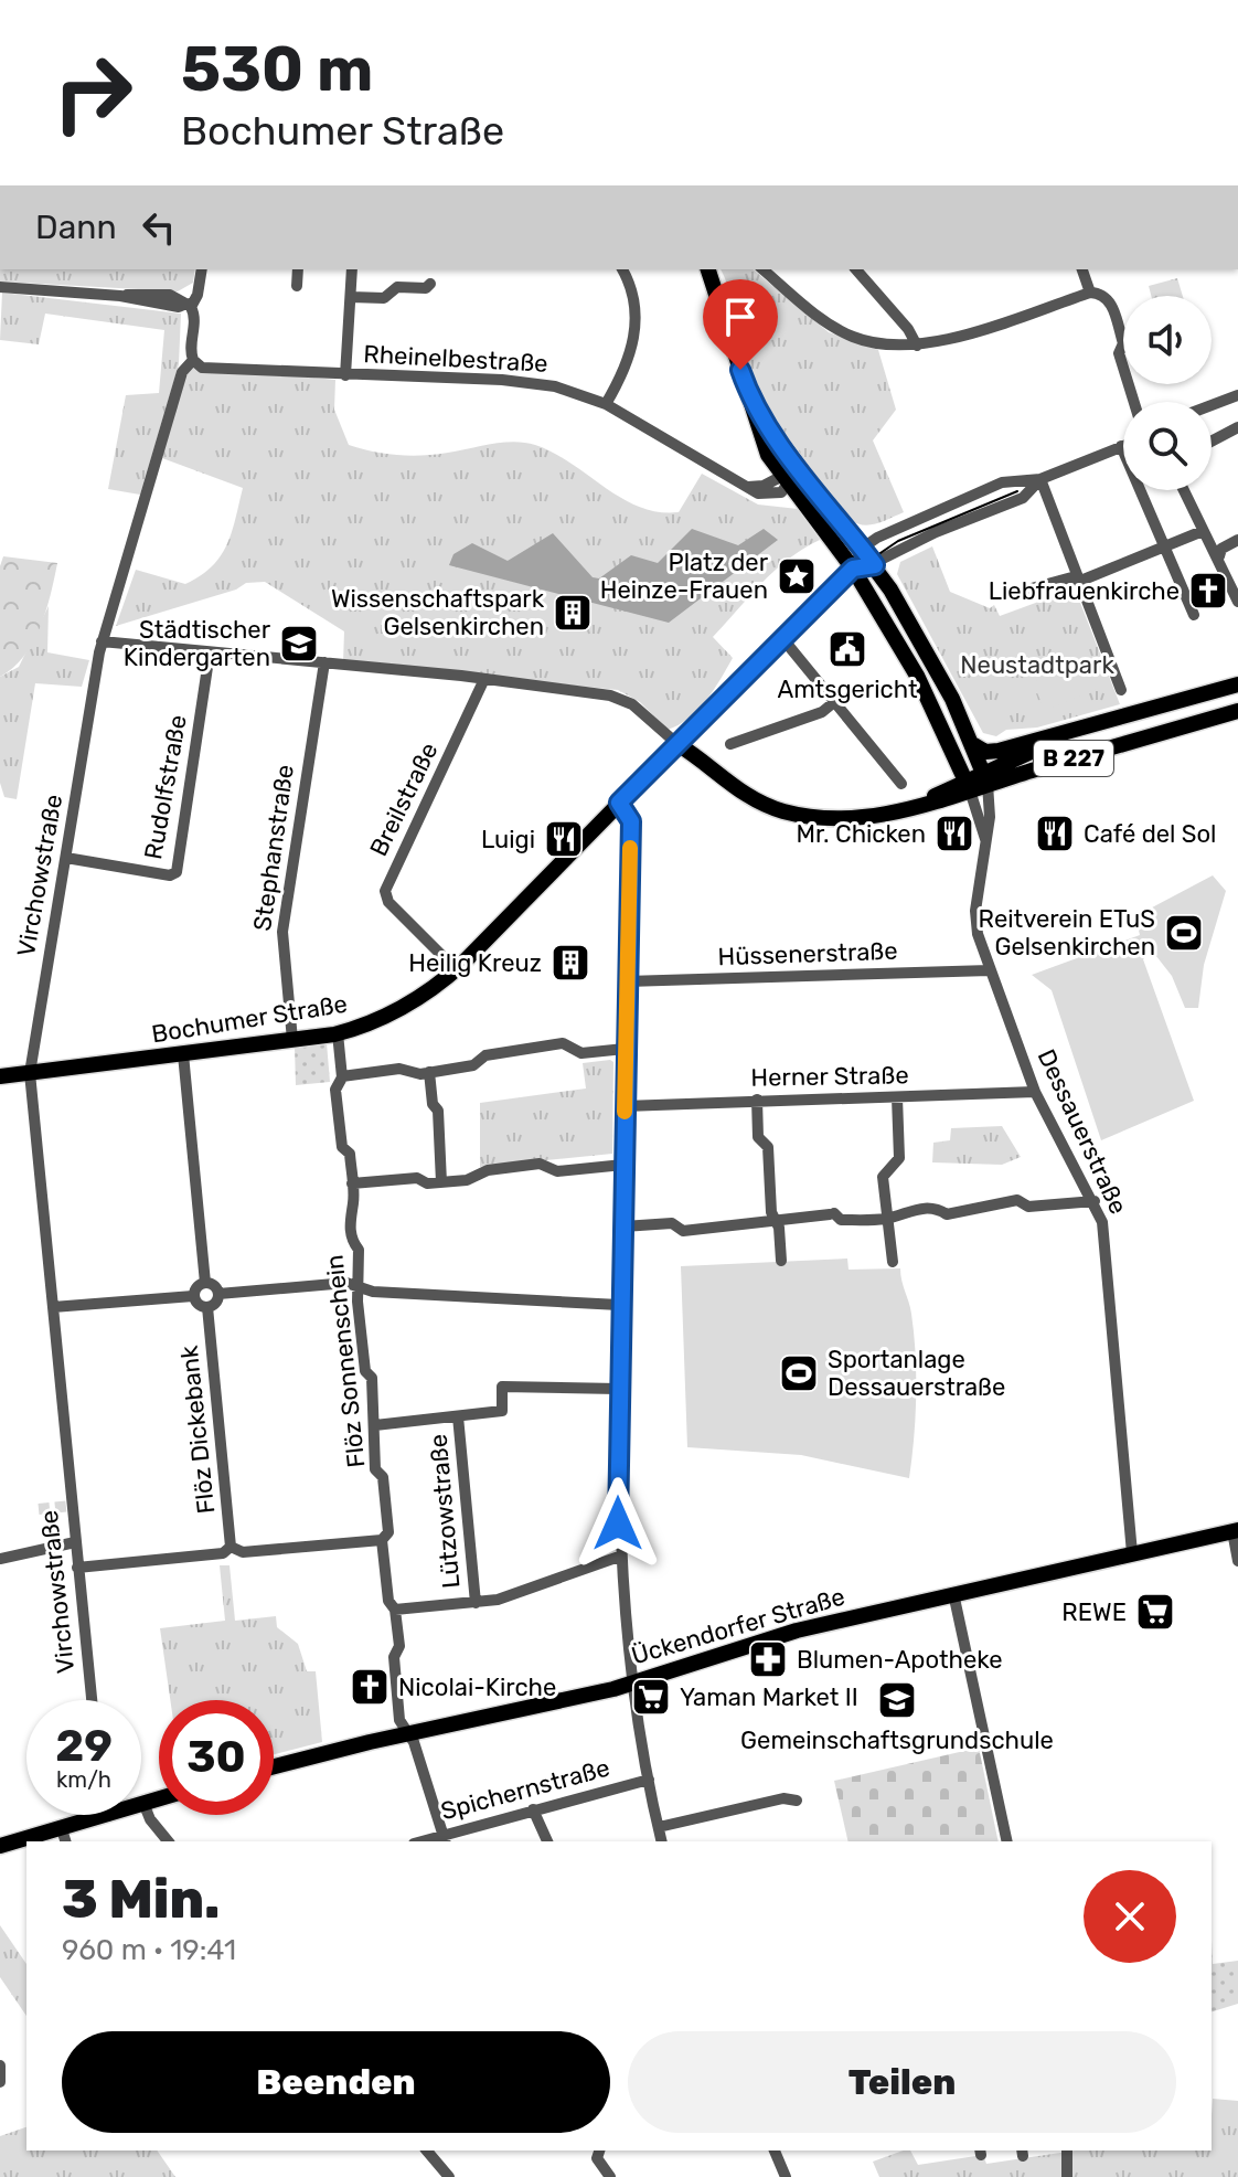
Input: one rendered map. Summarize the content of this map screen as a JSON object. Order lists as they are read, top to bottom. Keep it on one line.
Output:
{"streets":{"main road":["B 227","Bochumer Straße","Ückendorfer Straße"],"street":["Rheinelbestraße","Rudolfstraße","Breilstraße","Stephanstraße","Virchowstraße","Hüssenerstraße","Herner Straße","Dessauerstraße","Flöz Sonnenschein","Flöz Dickebank","Lützowstraße","Spichernstraße"]},"crossings":[["Rheinelbestraße","Virchowstraße"],["B 227","Dessauerstraße"],["Rudolfstraße","Virchowstraße"],["Breilstraße","Bochumer Straße"],["Stephanstraße","Bochumer Straße"],["Virchowstraße","Bochumer Straße"],["Hüssenerstraße","Dessauerstraße"],["Bochumer Straße","Flöz Sonnenschein"],["Herner Straße","Dessauerstraße"],["Dessauerstraße","Ückendorfer Straße"],["Flöz Sonnenschein","Ückendorfer Straße"],["Flöz Sonnenschein","Spichernstraße"]],"parks":["Neustadtpark"],"places":{"place":["Platz der Heinze-Frauen"],"church":["Liebfrauenkirche","Nicolai-Kirche"],"building":["Wissenschaftspark Gelsenkirchen","Heilig Kreuz"],"school or university":["Städtischer Kindergarten","Gemeinschaftsgrundschule"],"public building":["Amtsgericht"],"restaurant":["Mr. Chicken","Café del Sol","Luigi"],"sports":["Reitverein ETuS Gelsenkirchen","Sportanlage Dessauerstraße"],"supermarket":["REWE","Yaman Market II"],"pharmacy":["Blumen-Apotheke"]},"page":{"turn":["530 m","Bochumer Straße"],"then":"Dann","speed":"29 km/h","limit":"30","heading":["3 Min.","960 m · 19:41"],"buttons":["Beenden","Teilen"]}}
